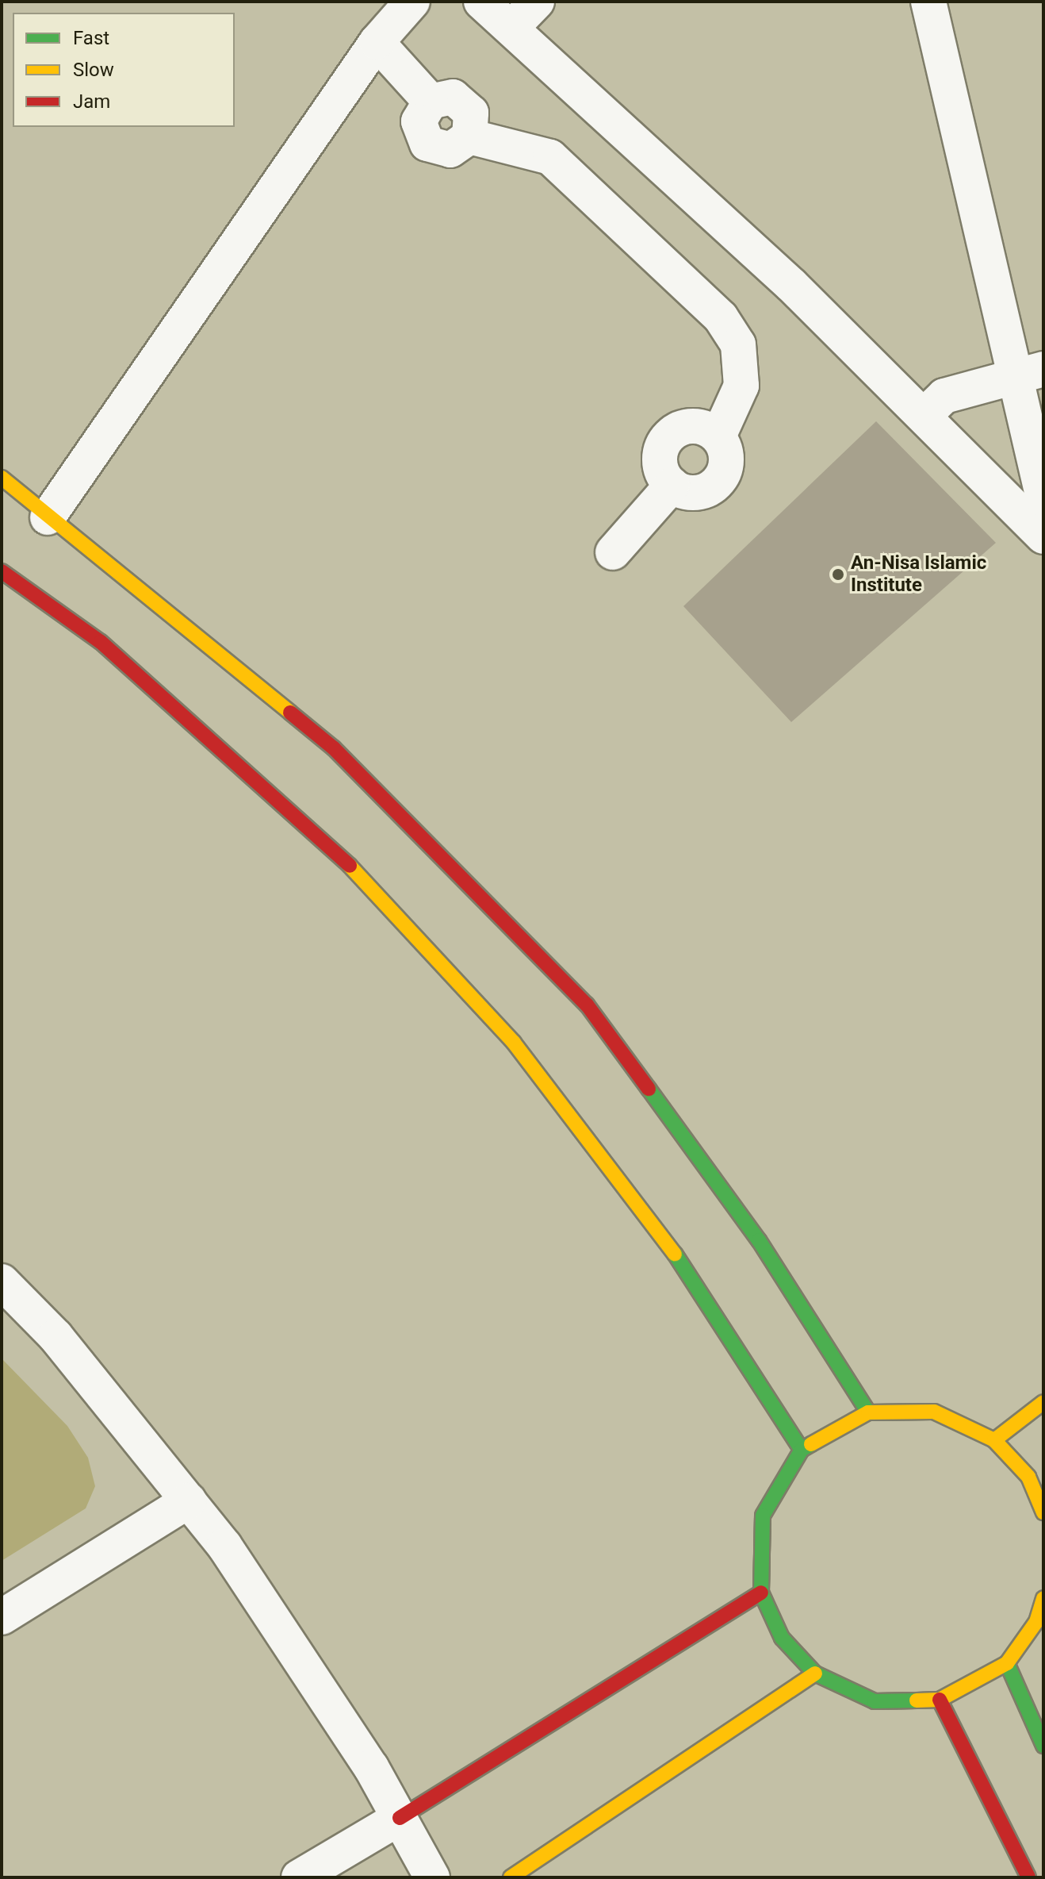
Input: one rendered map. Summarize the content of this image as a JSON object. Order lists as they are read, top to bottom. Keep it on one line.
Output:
{"places":["An-Nisa Islamic Institute"],"legend":["Fast","Slow","Jam"]}
